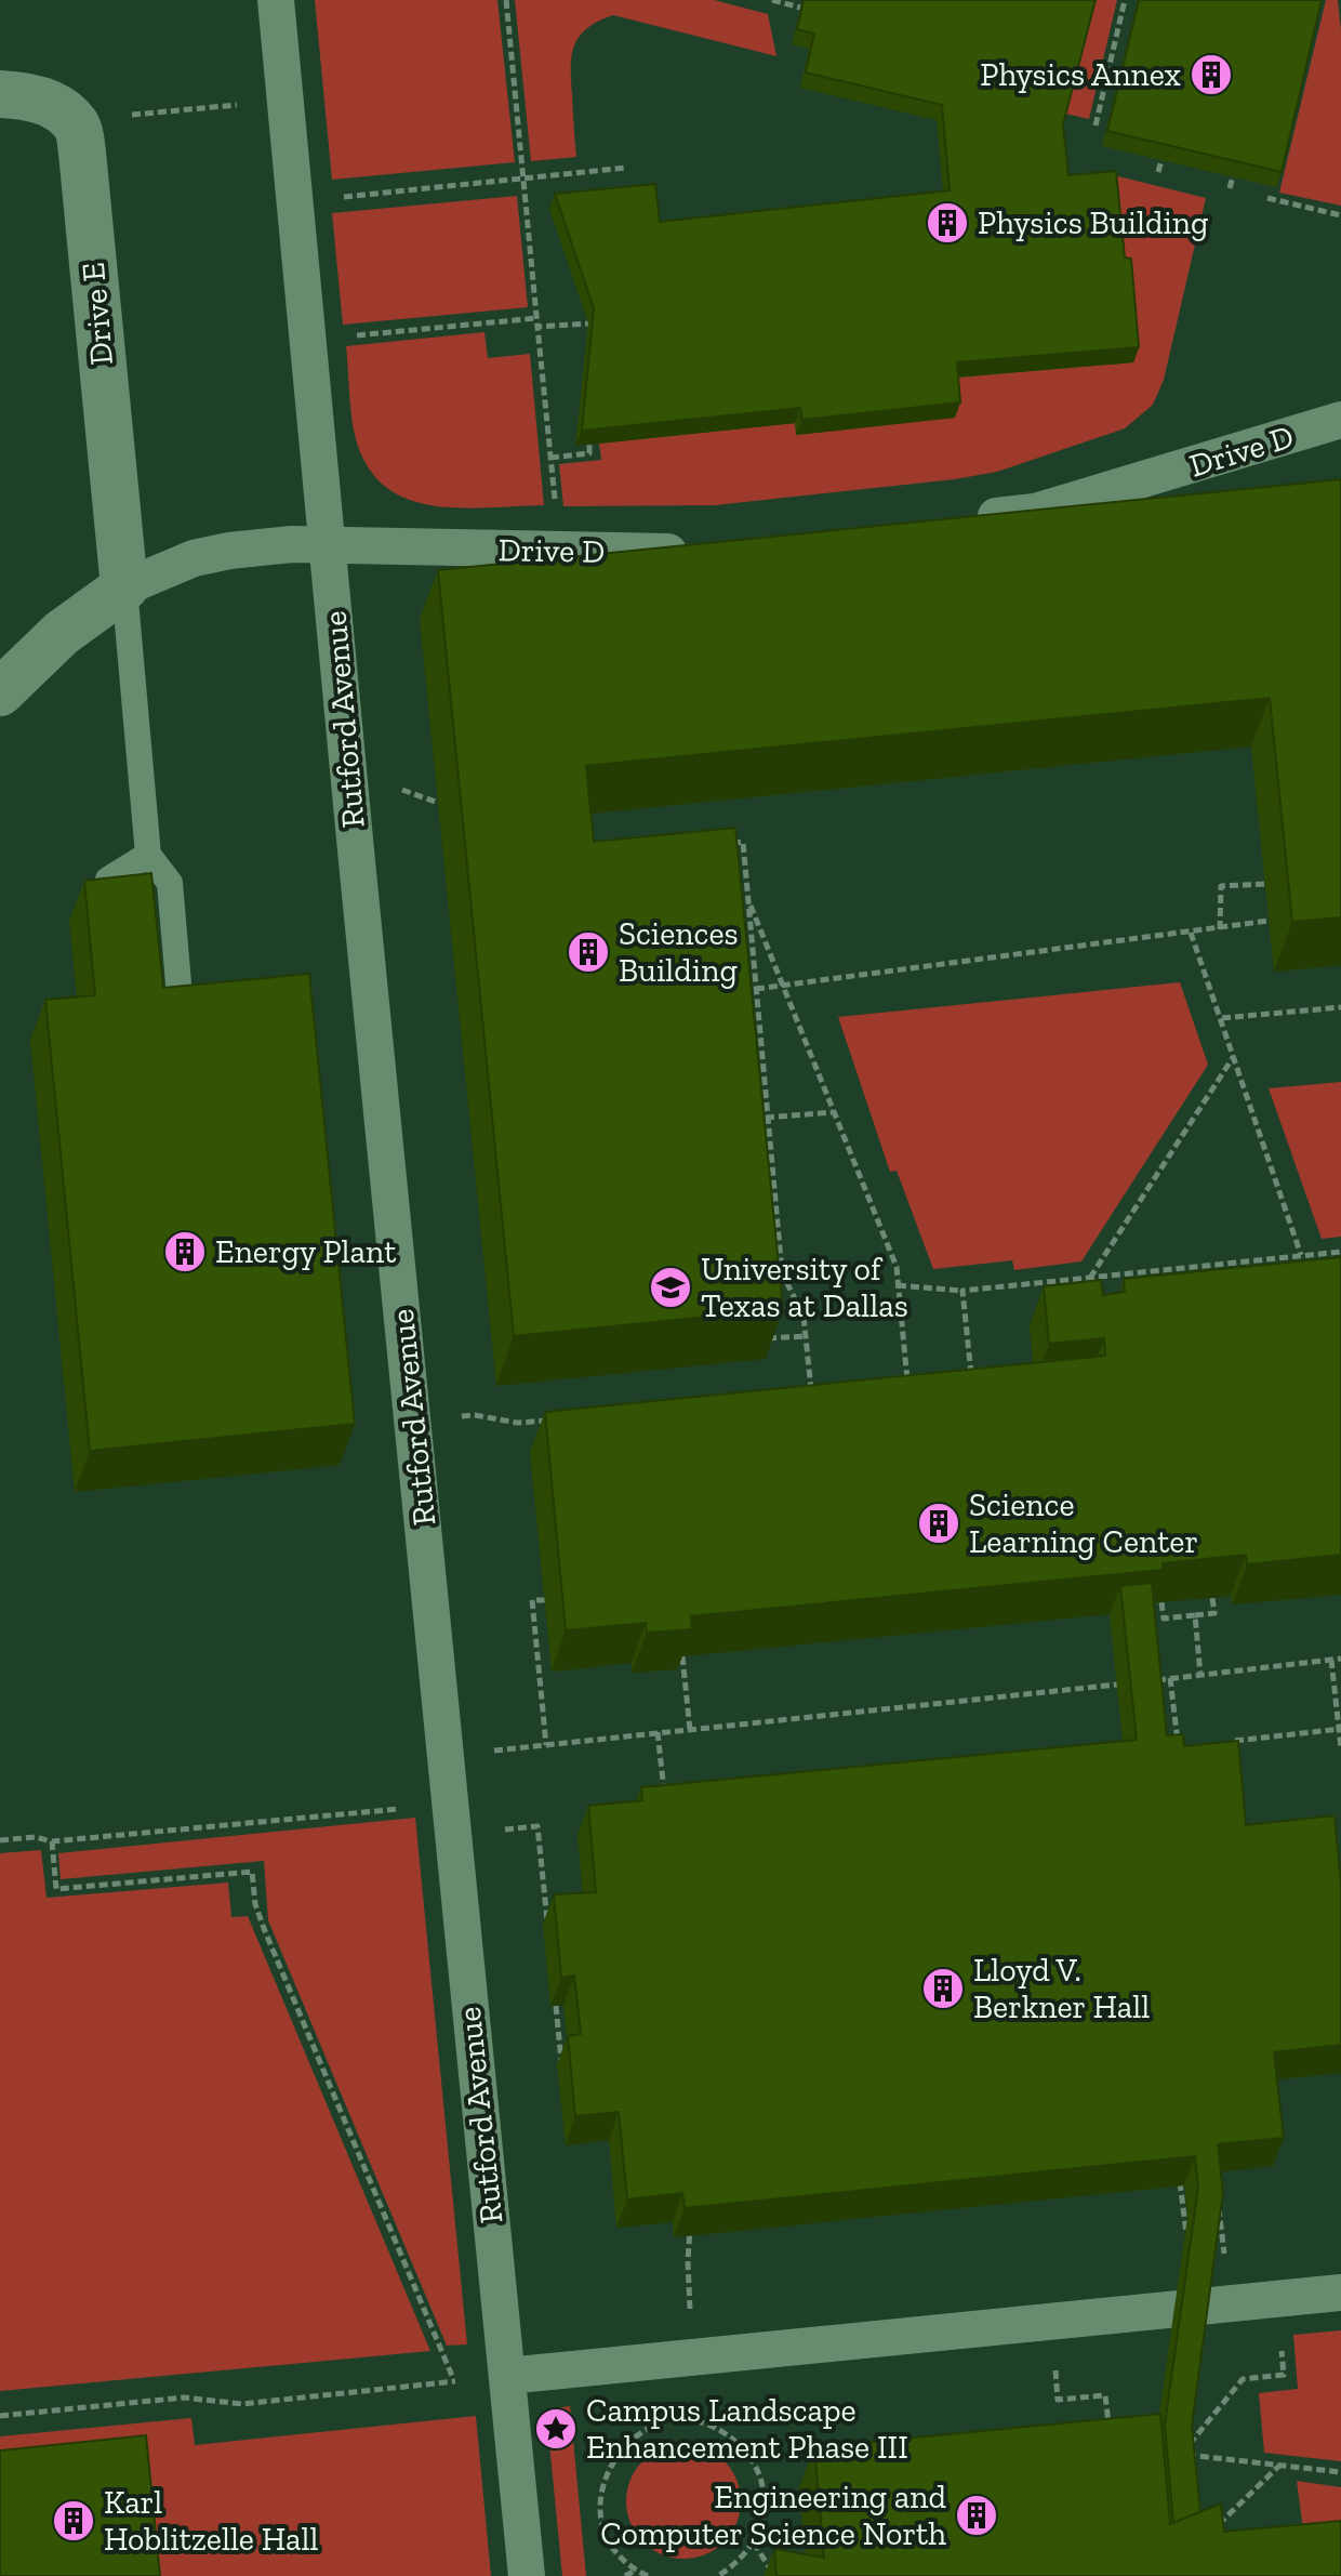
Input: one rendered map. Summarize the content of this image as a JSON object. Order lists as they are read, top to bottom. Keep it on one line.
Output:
{"streets":{"street":["Drive E","Drive D","Rutford Avenue"]},"crossings":[["Drive E","Drive D"],["Drive D","Rutford Avenue"]],"places":{"building":["Physics Annex","Physics Building","Sciences Building","Energy Plant","Science Learning Center","Lloyd V. Berkner Hall","Engineering and Computer Science North","Karl Hoblitzelle Hall"],"school or university":["University of Texas at Dallas"],"place":["Campus Landscape Enhancement Phase III"]}}
